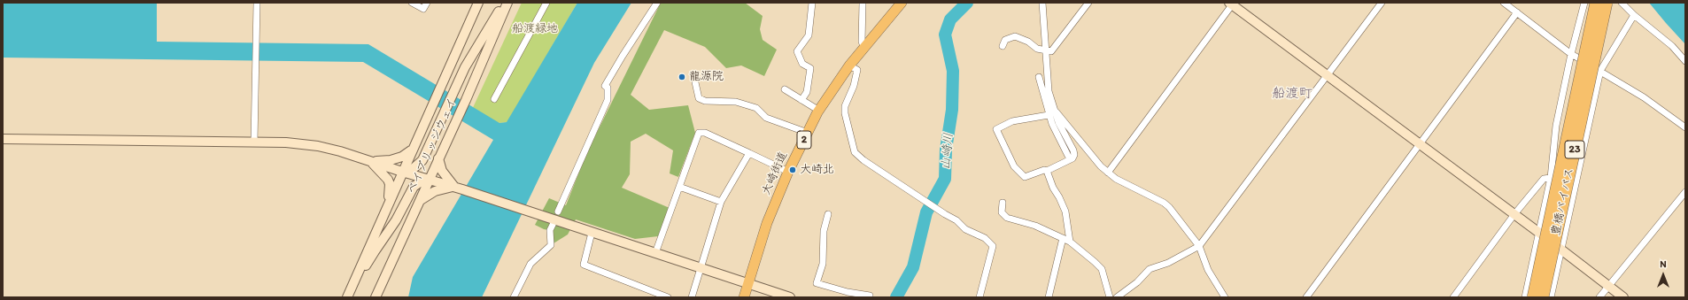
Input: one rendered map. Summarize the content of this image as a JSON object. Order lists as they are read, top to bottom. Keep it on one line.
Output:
{"streets":{"highway":["23","豊橋バイパス"],"main road":["2","大崎街道"],"street":["ベイブリッジウェイ"]},"districts":["船渡町"],"water":["山崎川"],"parks":["船渡緑地"],"places":["龍源院","大崎北"],"north":"top"}
